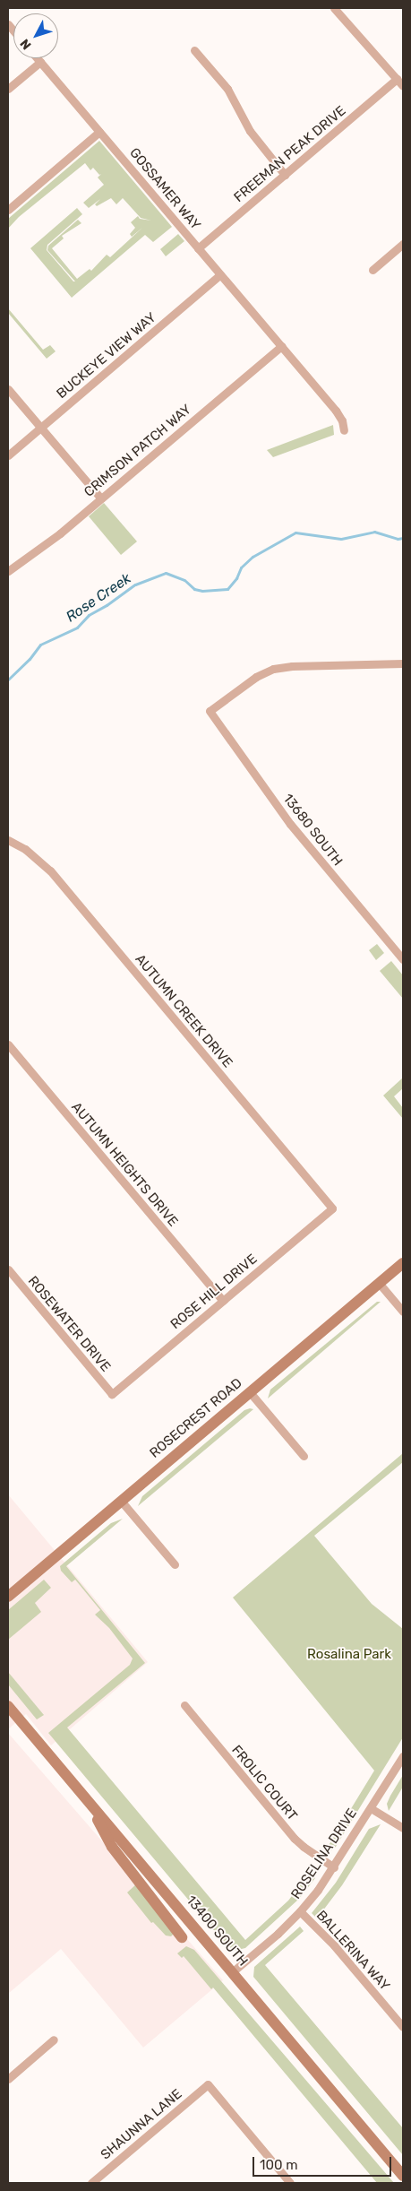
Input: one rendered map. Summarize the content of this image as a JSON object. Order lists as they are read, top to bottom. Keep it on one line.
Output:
{"streets":{"main road":["ROSECREST ROAD","13400 SOUTH"],"street":["FREEMAN PEAK DRIVE","GOSSAMER WAY","BUCKEYE VIEW WAY","CRIMSON PATCH WAY","13680 SOUTH","AUTUMN CREEK DRIVE","AUTUMN HEIGHTS DRIVE","ROSE HILL DRIVE","ROSEWATER DRIVE","FROLIC COURT","ROSELINA DRIVE","BALLERINA WAY","SHAUNNA LANE"]},"crossings":[["FREEMAN PEAK DRIVE","GOSSAMER WAY"],["GOSSAMER WAY","BUCKEYE VIEW WAY"],["GOSSAMER WAY","CRIMSON PATCH WAY"],["AUTUMN CREEK DRIVE","ROSE HILL DRIVE"],["AUTUMN HEIGHTS DRIVE","ROSE HILL DRIVE"],["ROSE HILL DRIVE","ROSEWATER DRIVE"],["FROLIC COURT","ROSELINA DRIVE"],["ROSELINA DRIVE","13400 SOUTH"],["ROSELINA DRIVE","BALLERINA WAY"]],"water":["Rose Creek"],"parks":["Rosalina Park"],"scale_bar":"100 m","north":"bottom left"}
